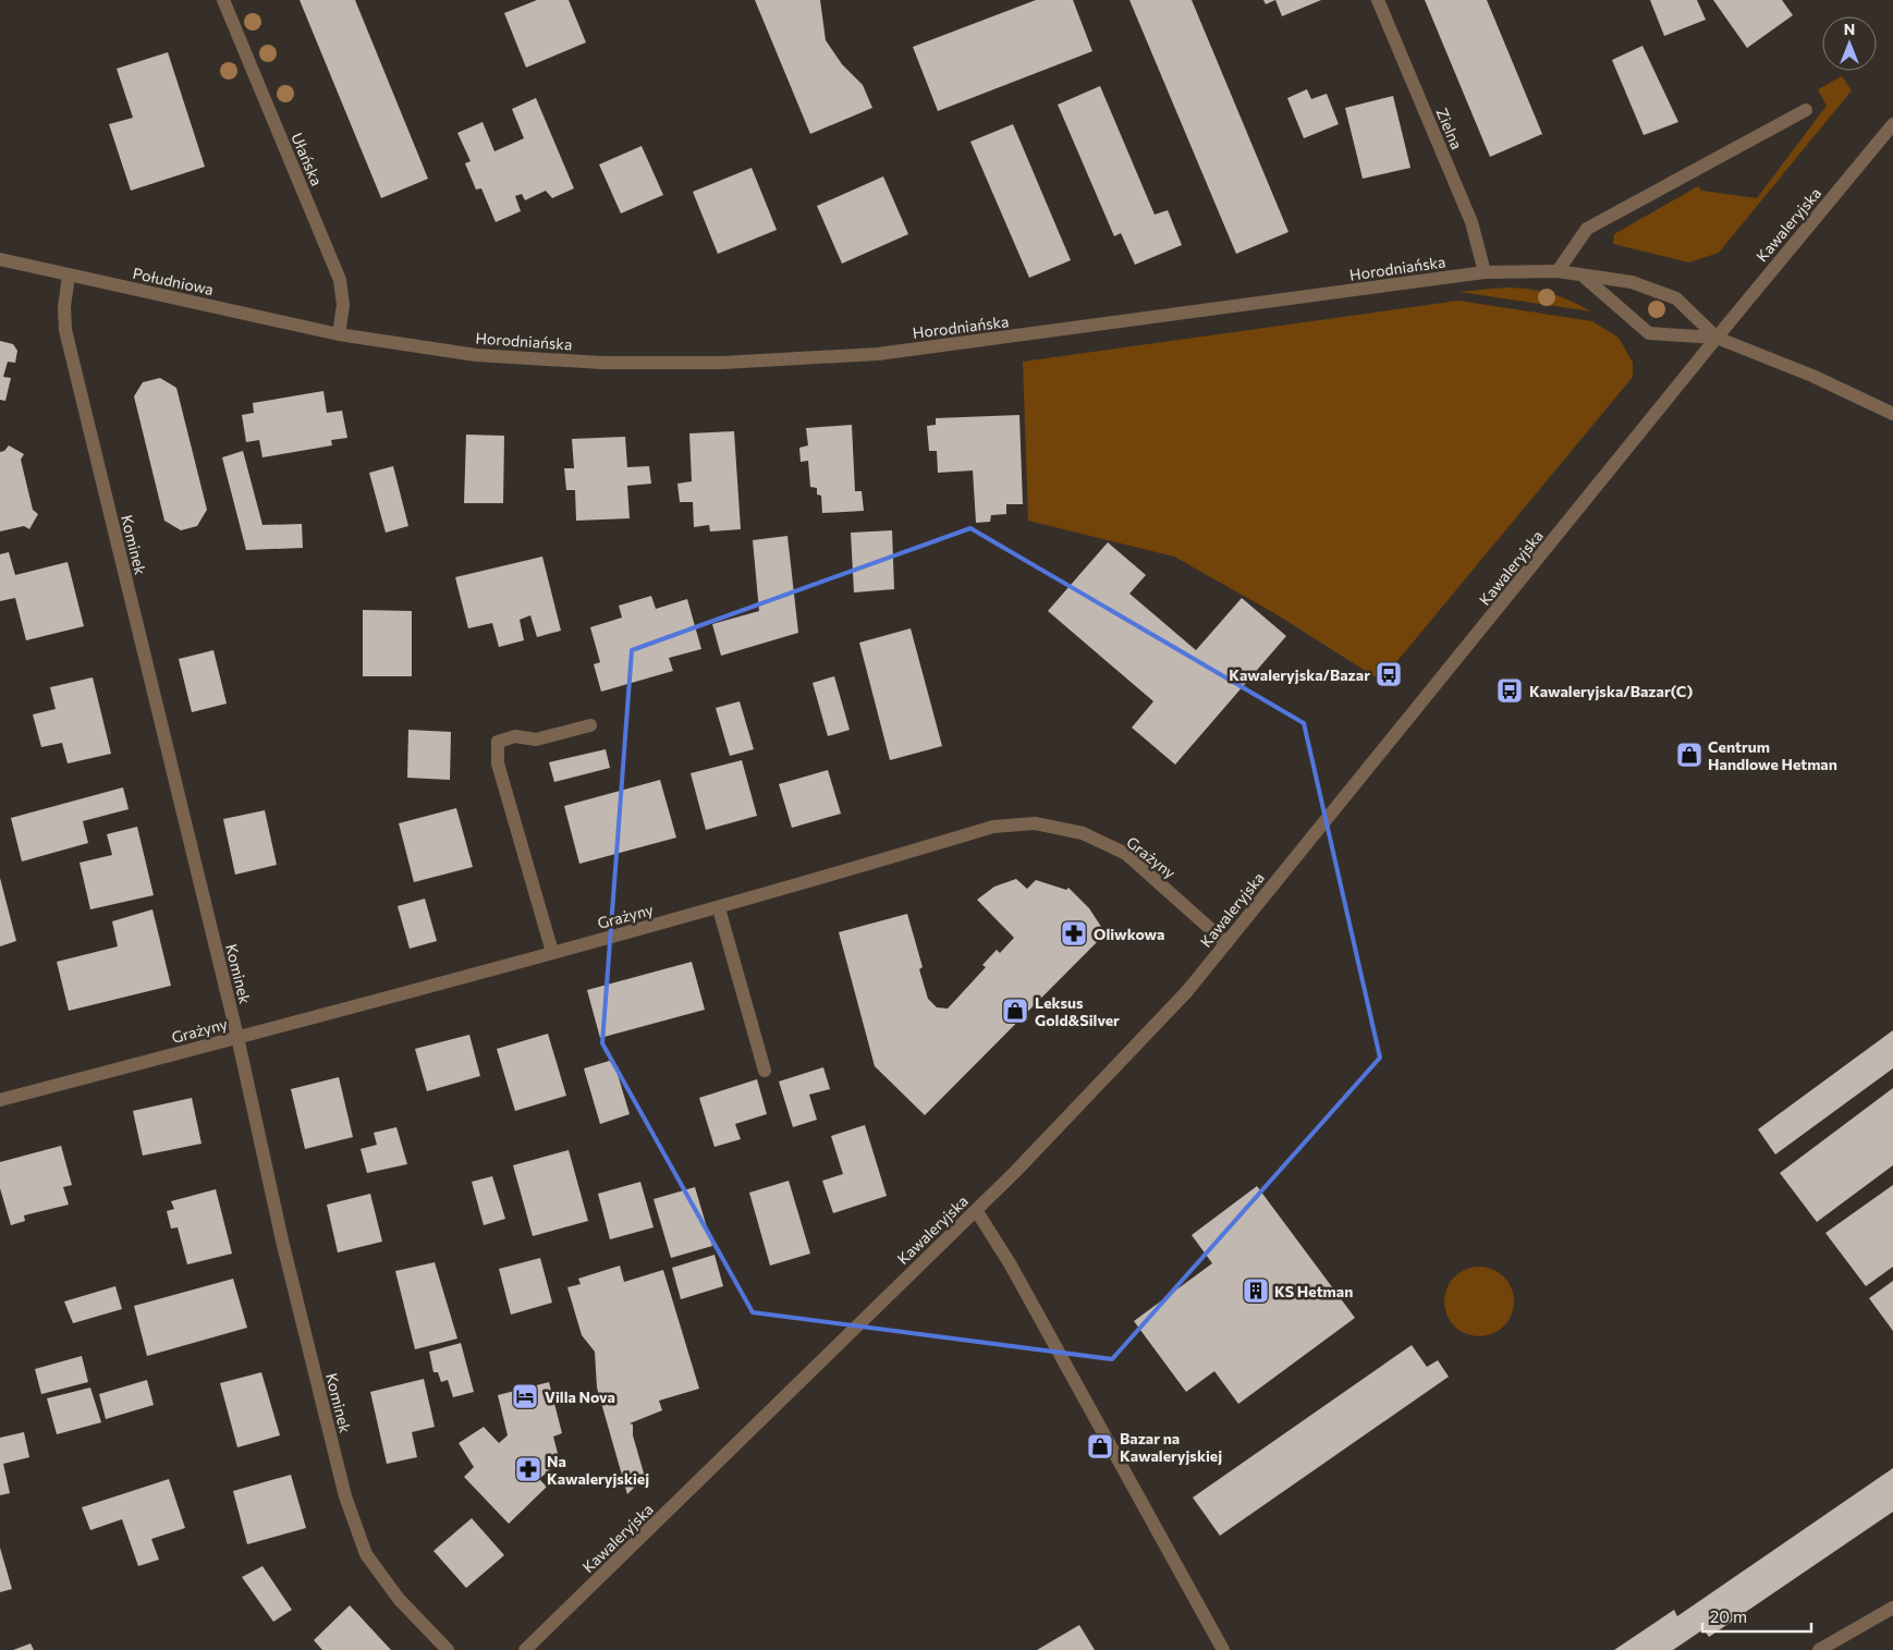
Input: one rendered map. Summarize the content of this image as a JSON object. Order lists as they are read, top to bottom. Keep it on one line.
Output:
{"streets":{"street":["Zielna","Ułańska","Kawaleryjska","Horodniańska","Południowa","Kominek","Grażyny"]},"crossings":[["Zielna","Horodniańska"],["Ułańska","Horodniańska"],["Ułańska","Południowa"],["Kawaleryjska","Horodniańska"],["Kawaleryjska","Grażyny"],["Horodniańska","Południowa"],["Południowa","Kominek"],["Kominek","Grażyny"]],"places":{"bus stop":["Kawaleryjska/Bazar","Kawaleryjska/Bazar(C)"],"shop":["Centrum Handlowe Hetman","Leksus Gold&Silver","Bazar na Kawaleryjskiej"],"pharmacy":["Oliwkowa","Na Kawaleryjskiej"],"building":["KS Hetman"],"hotel":["Villa Nova"]},"scale_bar":"20 m","north":"top"}
